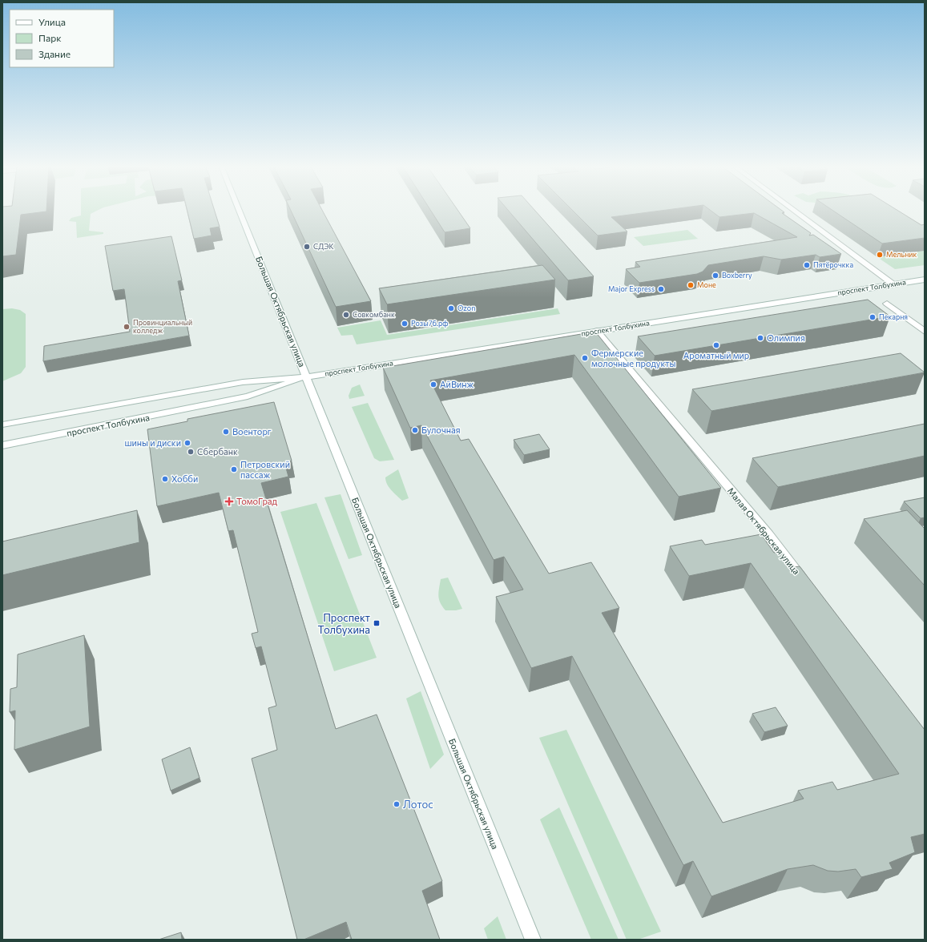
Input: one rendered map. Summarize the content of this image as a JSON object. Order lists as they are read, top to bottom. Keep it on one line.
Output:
{"streets":{"main road":["проспект Толбухина","Большая Октябрьская улица","Малая Октябрьская улица"]},"crossings":[["проспект Толбухина","Большая Октябрьская улица"],["проспект Толбухина","Малая Октябрьская улица"]],"places":{"other":["СДЭК","Мельник","Пятёрочкка","Boxberry","Моне","Major Express","Ozon","Совкомбанк","Пекарня","Розы76.рф","Провинциальный колледж","Олимпия","Ароматный мир","Фермерские молочные продукты","АйВинж","Булочная","Военторг","шины и диски","Сбербанк","Петровский пассаж","Хобби","Лотос"],"health":["ТомоГрад"],"transit":["Проспект Толбухина"]},"legend":["Улица","Парк","Здание"]}
